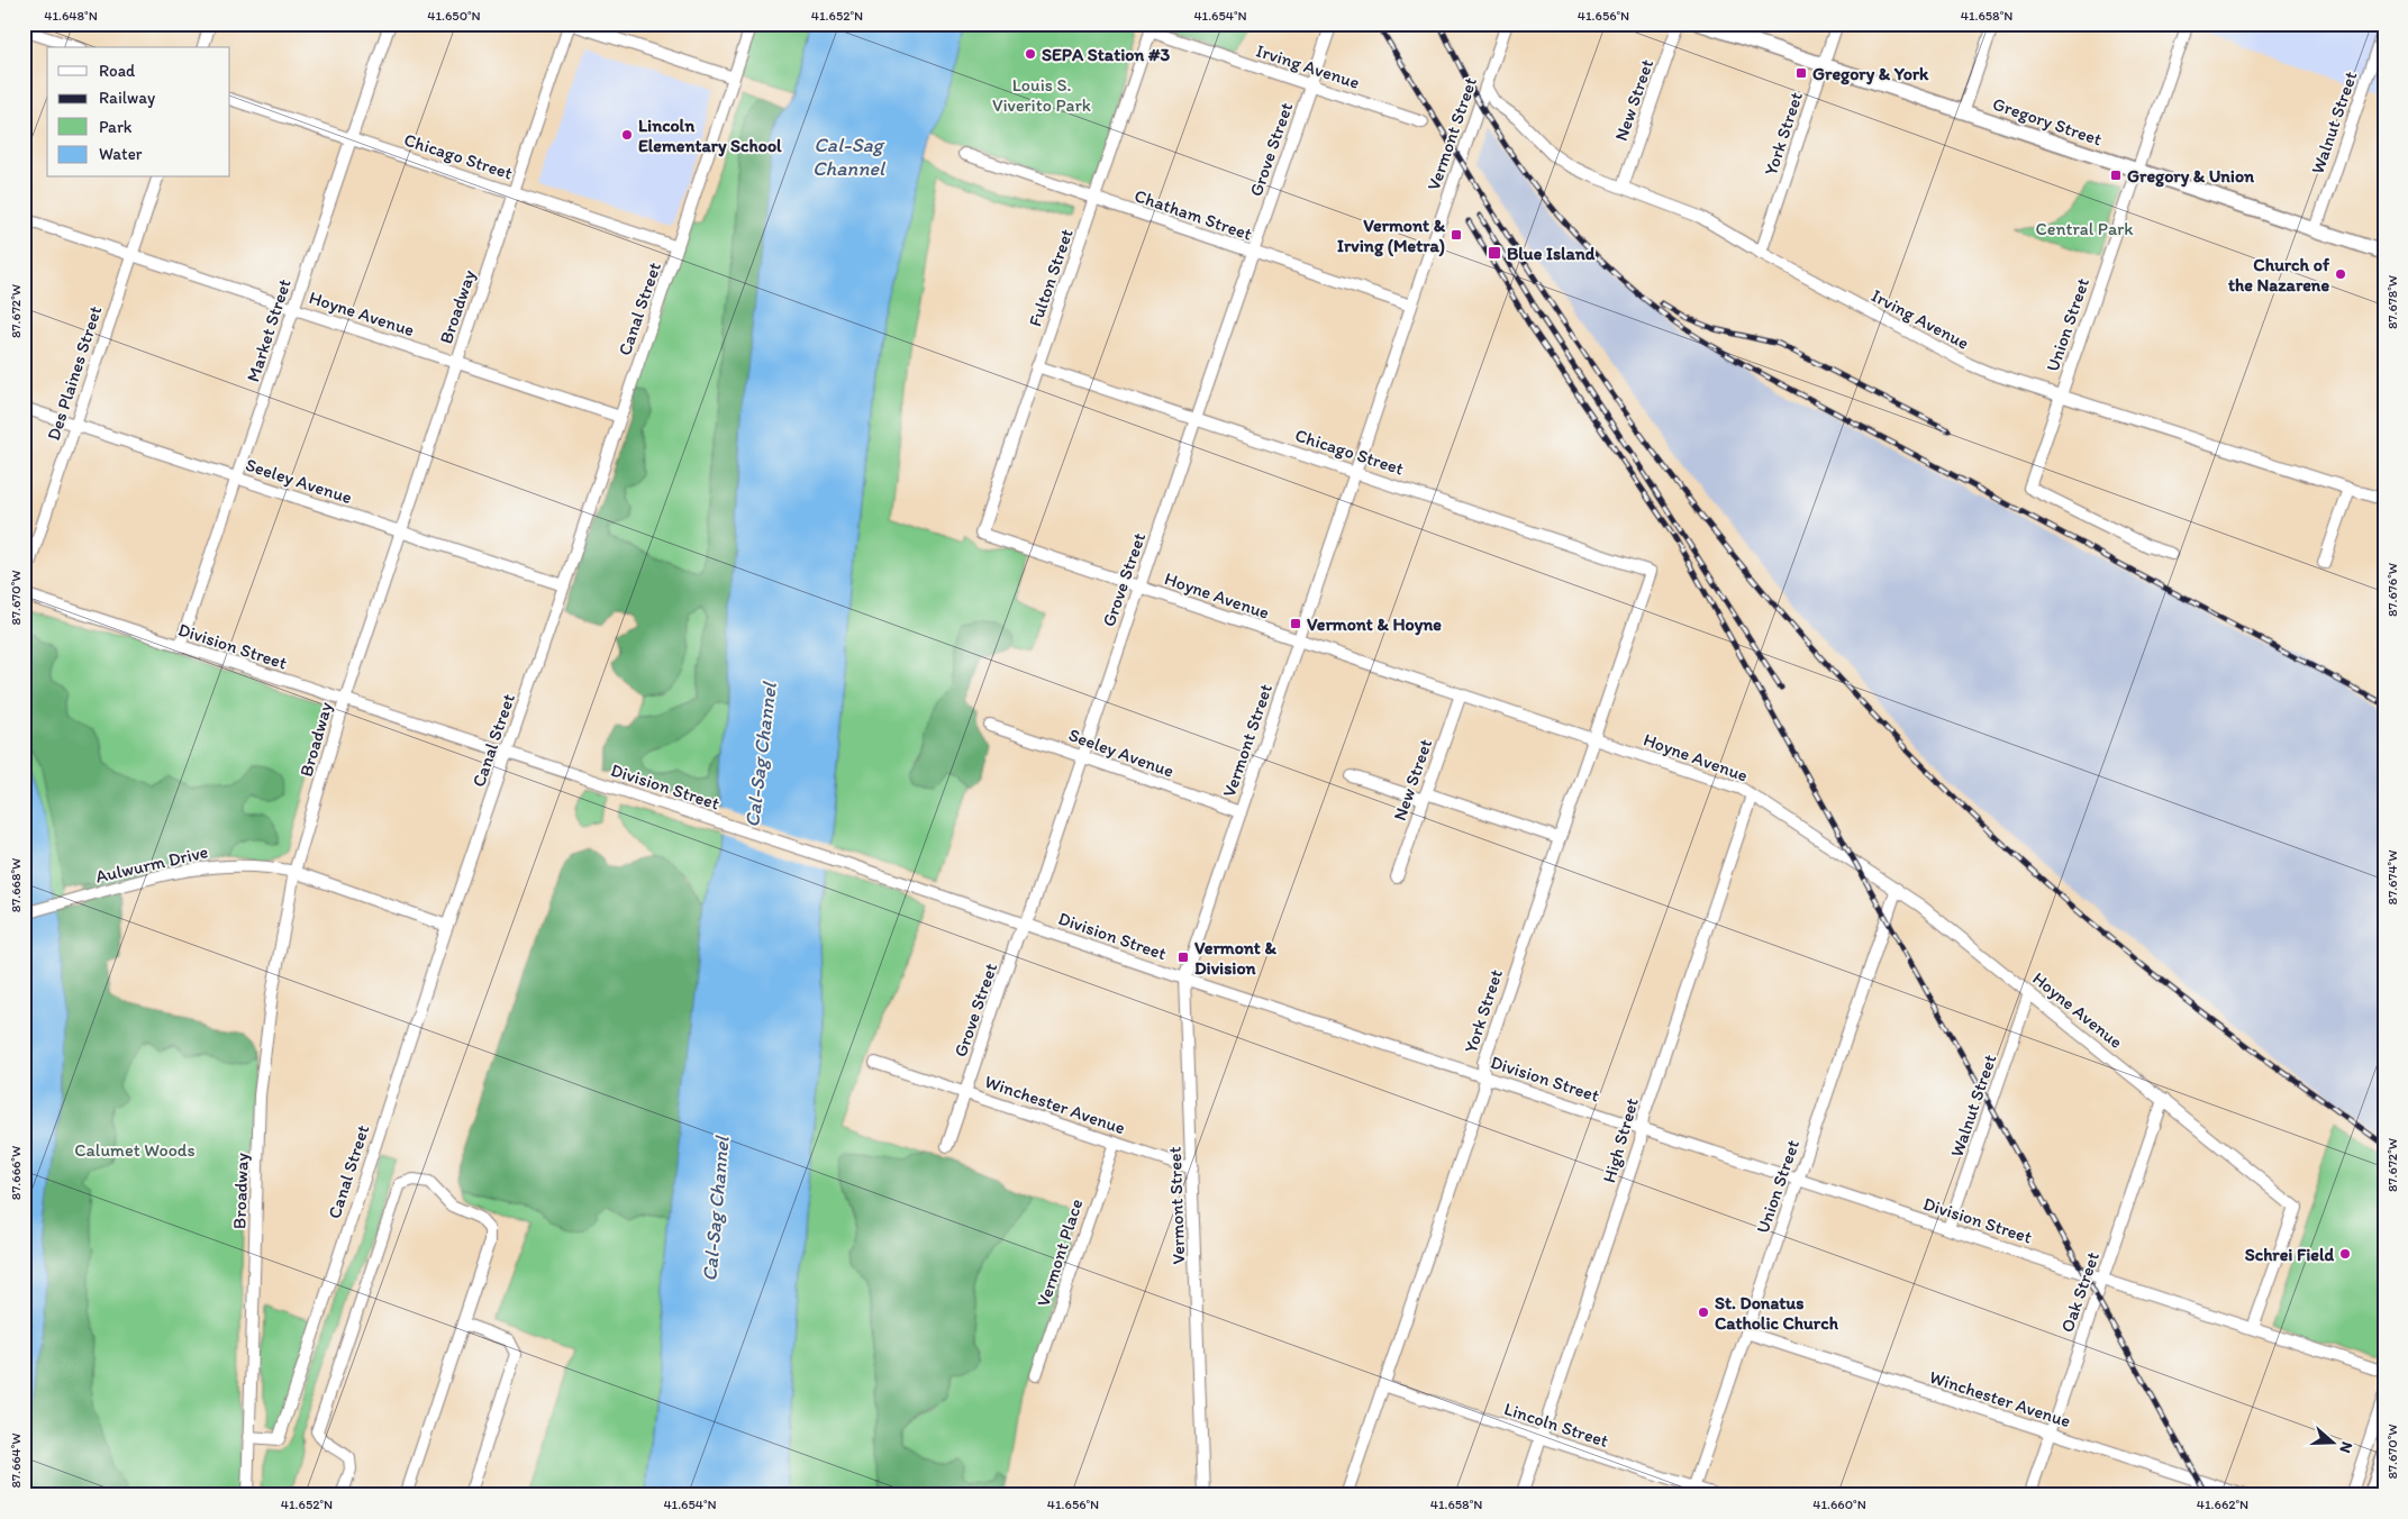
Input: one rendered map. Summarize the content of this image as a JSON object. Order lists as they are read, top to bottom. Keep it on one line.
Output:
{"streets":{"main road":["Gregory Street"],"street":["Irving Avenue","New Street","Walnut Street","Vermont Street","York Street","Grove Street","Chicago Street","Chatham Street","Fulton Street","Broadway","Canal Street","Hoyne Avenue","Union Street","Market Street","Des Plaines Street","Seeley Avenue","Division Street","Aulwurm Drive","Winchester Avenue","High Street","Vermont Place","Oak Street","Lincoln Street"]},"crossings":[["Irving Avenue","New Street"],["Irving Avenue","Vermont Street"],["Irving Avenue","York Street"],["Irving Avenue","Grove Street"],["Irving Avenue","Fulton Street"],["Irving Avenue","Union Street"],["New Street","Hoyne Avenue"],["Gregory Street","Walnut Street"],["Gregory Street","York Street"],["Gregory Street","Union Street"],["Walnut Street","Hoyne Avenue"],["Walnut Street","Division Street"],["Vermont Street","Chicago Street"],["Vermont Street","Chatham Street"],["Vermont Street","Hoyne Avenue"],["Vermont Street","Seeley Avenue"],["Vermont Street","Division Street"],["Vermont Street","Winchester Avenue"],["York Street","Chicago Street"],["York Street","Hoyne Avenue"],["York Street","Division Street"],["York Street","Lincoln Street"],["Grove Street","Chicago Street"],["Grove Street","Chatham Street"],["Grove Street","Hoyne Avenue"],["Grove Street","Seeley Avenue"],["Grove Street","Division Street"],["Grove Street","Winchester Avenue"],["Chicago Street","Fulton Street"],["Chicago Street","Broadway"],["Chicago Street","Canal Street"],["Chicago Street","Market Street"],["Chatham Street","Fulton Street"],["Fulton Street","Hoyne Avenue"],["Broadway","Canal Street"],["Broadway","Hoyne Avenue"],["Broadway","Seeley Avenue"],["Broadway","Division Street"],["Broadway","Aulwurm Drive"],["Canal Street","Hoyne Avenue"],["Canal Street","Seeley Avenue"],["Canal Street","Division Street"],["Canal Street","Aulwurm Drive"],["Hoyne Avenue","Union Street"],["Hoyne Avenue","Market Street"],["Hoyne Avenue","Des Plaines Street"],["Hoyne Avenue","Division Street"],["Hoyne Avenue","High Street"],["Hoyne Avenue","Oak Street"],["Union Street","Division Street"],["Union Street","Winchester Avenue"],["Union Street","Lincoln Street"],["Market Street","Seeley Avenue"],["Market Street","Division Street"],["Des Plaines Street","Seeley Avenue"],["Division Street","High Street"],["Division Street","Oak Street"],["Winchester Avenue","Vermont Place"],["Winchester Avenue","Oak Street"],["High Street","Lincoln Street"]],"water":["Cal-Sag Channel"],"parks":["Louis S. Viverito Park","Central Park","Calumet Woods"],"places":{"other":["SEPA Station #3","Lincoln Elementary School","Church of the Nazarene","Schrei Field","St. Donatus Catholic Church"],"transit":["Gregory & York","Gregory & Union","Vermont & Irving (Metra)","Blue Island","Vermont & Hoyne","Vermont & Division"]},"legend":["Road","Railway","Park","Water"],"north":"right","coordinates":["41.648°N","41.650°N","41.652°N","41.654°N","41.656°N","41.658°N","87.678°W","87.672°W","87.676°W","87.670°W","87.674°W","87.668°W","87.666°W","87.664°W","41.660°N","41.662°N"]}
